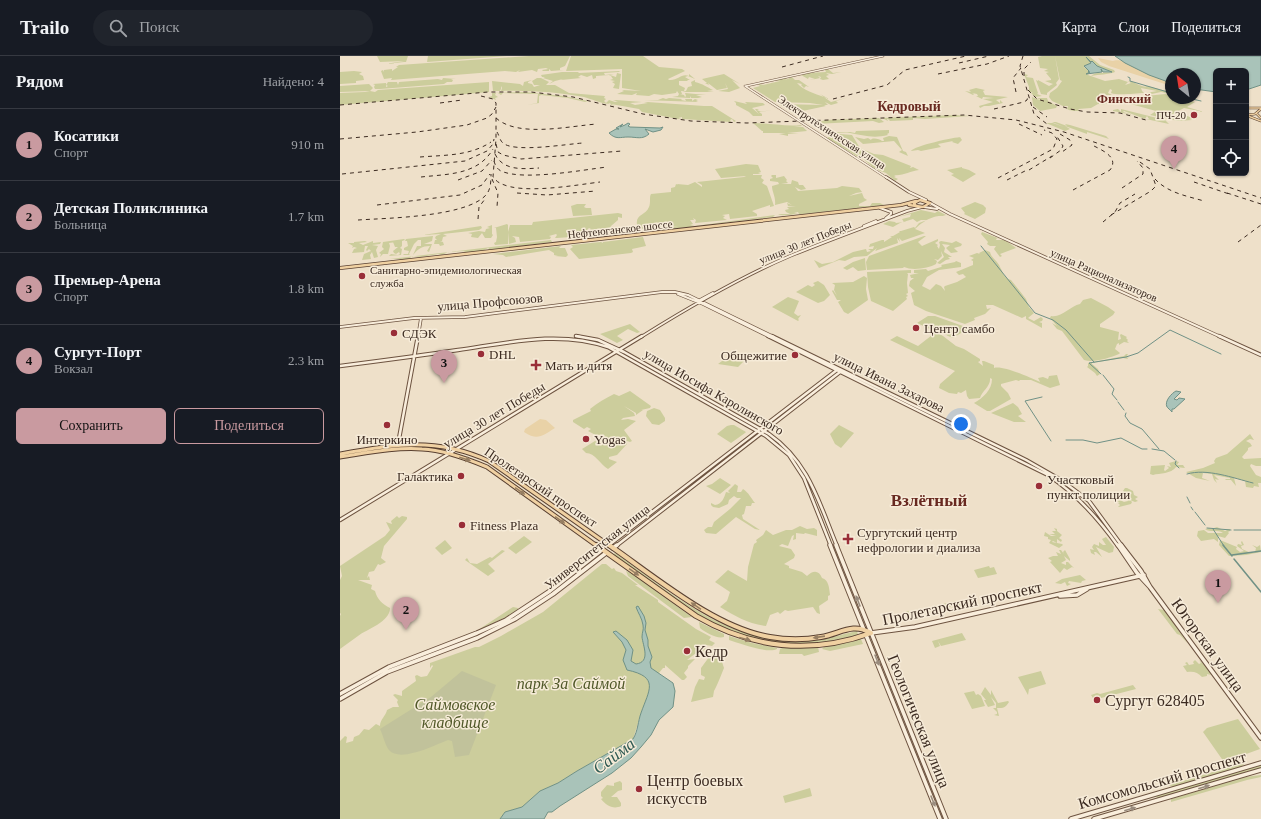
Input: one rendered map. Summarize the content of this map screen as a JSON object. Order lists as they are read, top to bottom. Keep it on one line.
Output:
{"streets":{"main road":["Электротехническая улица","Нефтеюганское шоссе","улица 30 лет Победы","улица Рационализаторов","улица Профсоюзов","улица Ивана Захарова","улица Иосифа Каролинского","Пролетарский проспект","Университетская улица","Югорская улица","Геологическая улица","Комсомольский проспект"]},"crossings":[["Нефтеюганское шоссе","улица 30 лет Победы"],["улица 30 лет Победы","улица Профсоюзов"],["улица 30 лет Победы","улица Ивана Захарова"],["улица 30 лет Победы","улица Иосифа Каролинского"],["улица 30 лет Победы","Пролетарский проспект"],["улица Профсоюзов","улица Ивана Захарова"],["улица Ивана Захарова","Пролетарский проспект"],["улица Ивана Захарова","Университетская улица"],["улица Ивана Захарова","Югорская улица"],["улица Иосифа Каролинского","Пролетарский проспект"],["улица Иосифа Каролинского","Университетская улица"],["улица Иосифа Каролинского","Геологическая улица"],["Пролетарский проспект","Университетская улица"],["Пролетарский проспект","Югорская улица"],["Пролетарский проспект","Геологическая улица"]],"districts":["Финский","Кедровый","Взлётный"],"water":["Сайма"],"parks":["парк За Саймой","Саймовское кладбище"],"places":{"other":["ПЧ-20","Санитарно-эпидемиологическая служба","Центр самбо","СДЭК","DHL","Общежитие","Интеркино","Yogas","Галактика","Участковый пункт полиции","Fitness Plaza","Кедр","Сургут 628405","Центр боевых искусств"],"health":["Мать и дитя","Сургутский центр нефрологии и диализа"]},"north":"top left","page":{"header":"Trailo","search":"Поиск","nav":["Карта","Слои","Поделиться"],"heading":["Рядом","Найдено: 4"],"map_buttons":["+","−"],"list":[{"mark":"1","name":"Косатики","note":"Спорт","value":"910 m"},{"mark":"2","name":"Детская Поликлиника","note":"Больница","value":"1.7 km"},{"mark":"3","name":"Премьер-Арена","note":"Спорт","value":"1.8 km"},{"mark":"4","name":"Сургут-Порт","note":"Вокзал","value":"2.3 km"}],"pins":["4","3","1","2"],"buttons":["Сохранить","Поделиться"]}}
